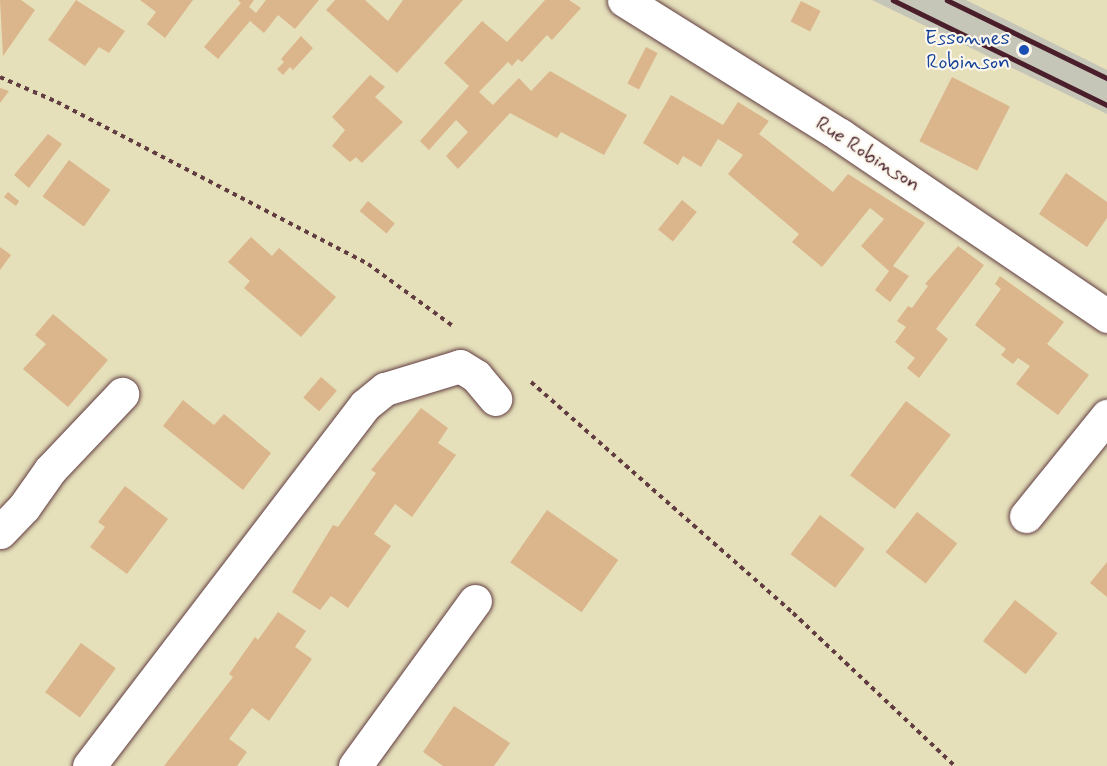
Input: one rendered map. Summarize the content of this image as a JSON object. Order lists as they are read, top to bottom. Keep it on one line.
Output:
{"streets":{"street":["Rue Robinson"]},"places":["Essonnes Robinson"]}
